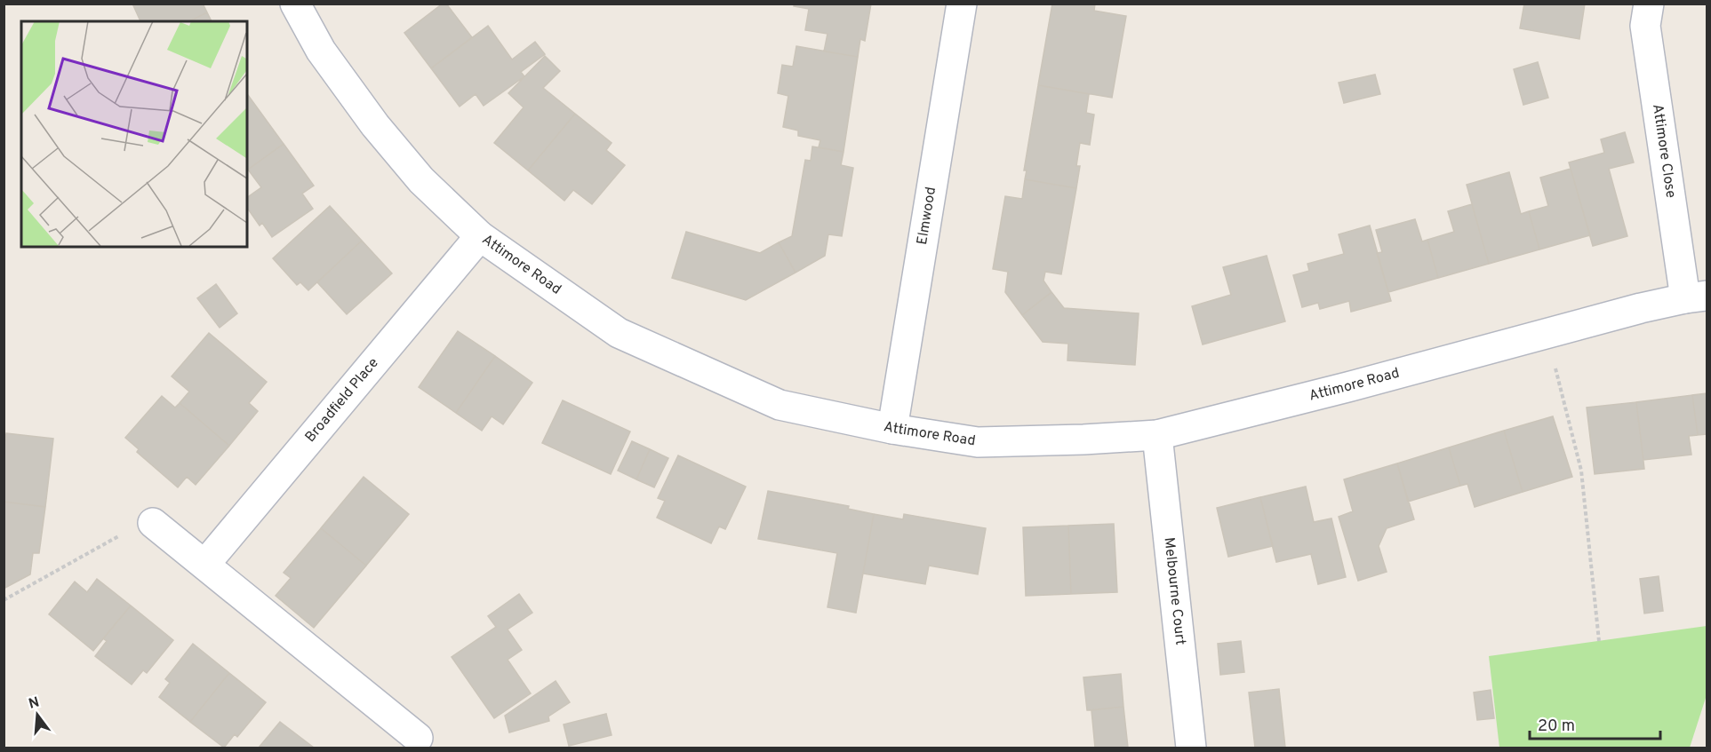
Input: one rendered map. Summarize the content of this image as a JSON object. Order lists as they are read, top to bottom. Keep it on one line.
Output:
{"streets":{"street":["Attimore Close","Elmwood","Attimore Road","Broadfield Place","Melbourne Court"]},"crossings":[["Attimore Close","Attimore Road"],["Elmwood","Attimore Road"],["Attimore Road","Broadfield Place"],["Attimore Road","Melbourne Court"]],"scale_bar":"20 m","north":"top"}
